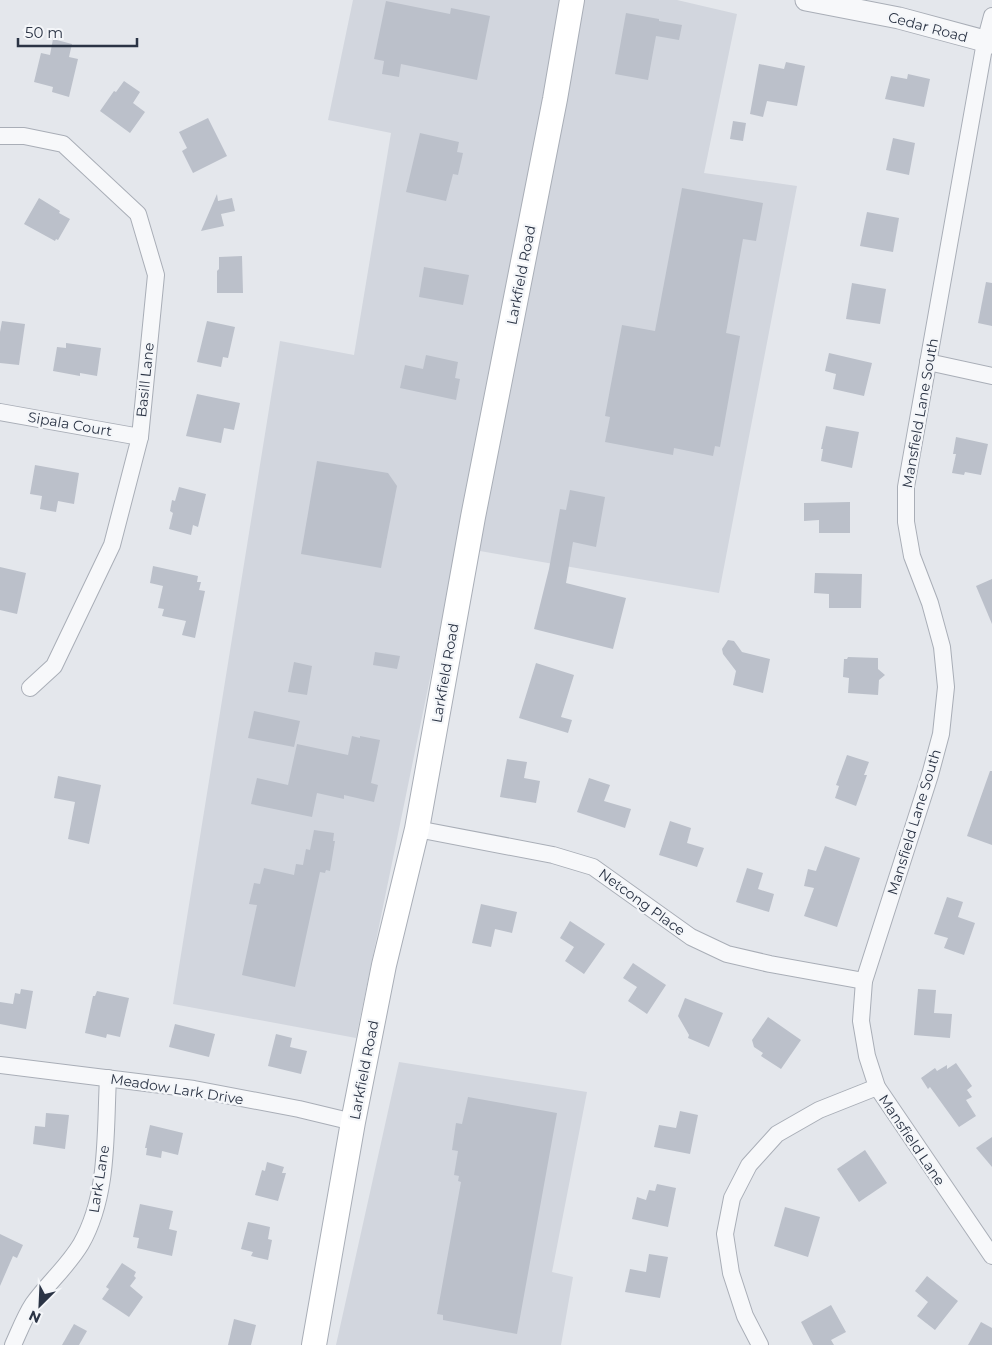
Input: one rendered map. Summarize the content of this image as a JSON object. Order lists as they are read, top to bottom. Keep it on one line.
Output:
{"streets":{"main road":["Larkfield Road"],"street":["Cedar Road","Basill Lane","Mansfield Lane South","Sipala Court","Netcong Place","Meadow Lark Drive","Mansfield Lane","Lark Lane"]},"crossings":[["Cedar Road","Mansfield Lane South"],["Larkfield Road","Netcong Place"],["Larkfield Road","Meadow Lark Drive"],["Basill Lane","Sipala Court"],["Mansfield Lane South","Netcong Place"],["Mansfield Lane South","Mansfield Lane"],["Netcong Place","Mansfield Lane"],["Meadow Lark Drive","Lark Lane"]],"scale_bar":"50 m","north":"bottom left"}
